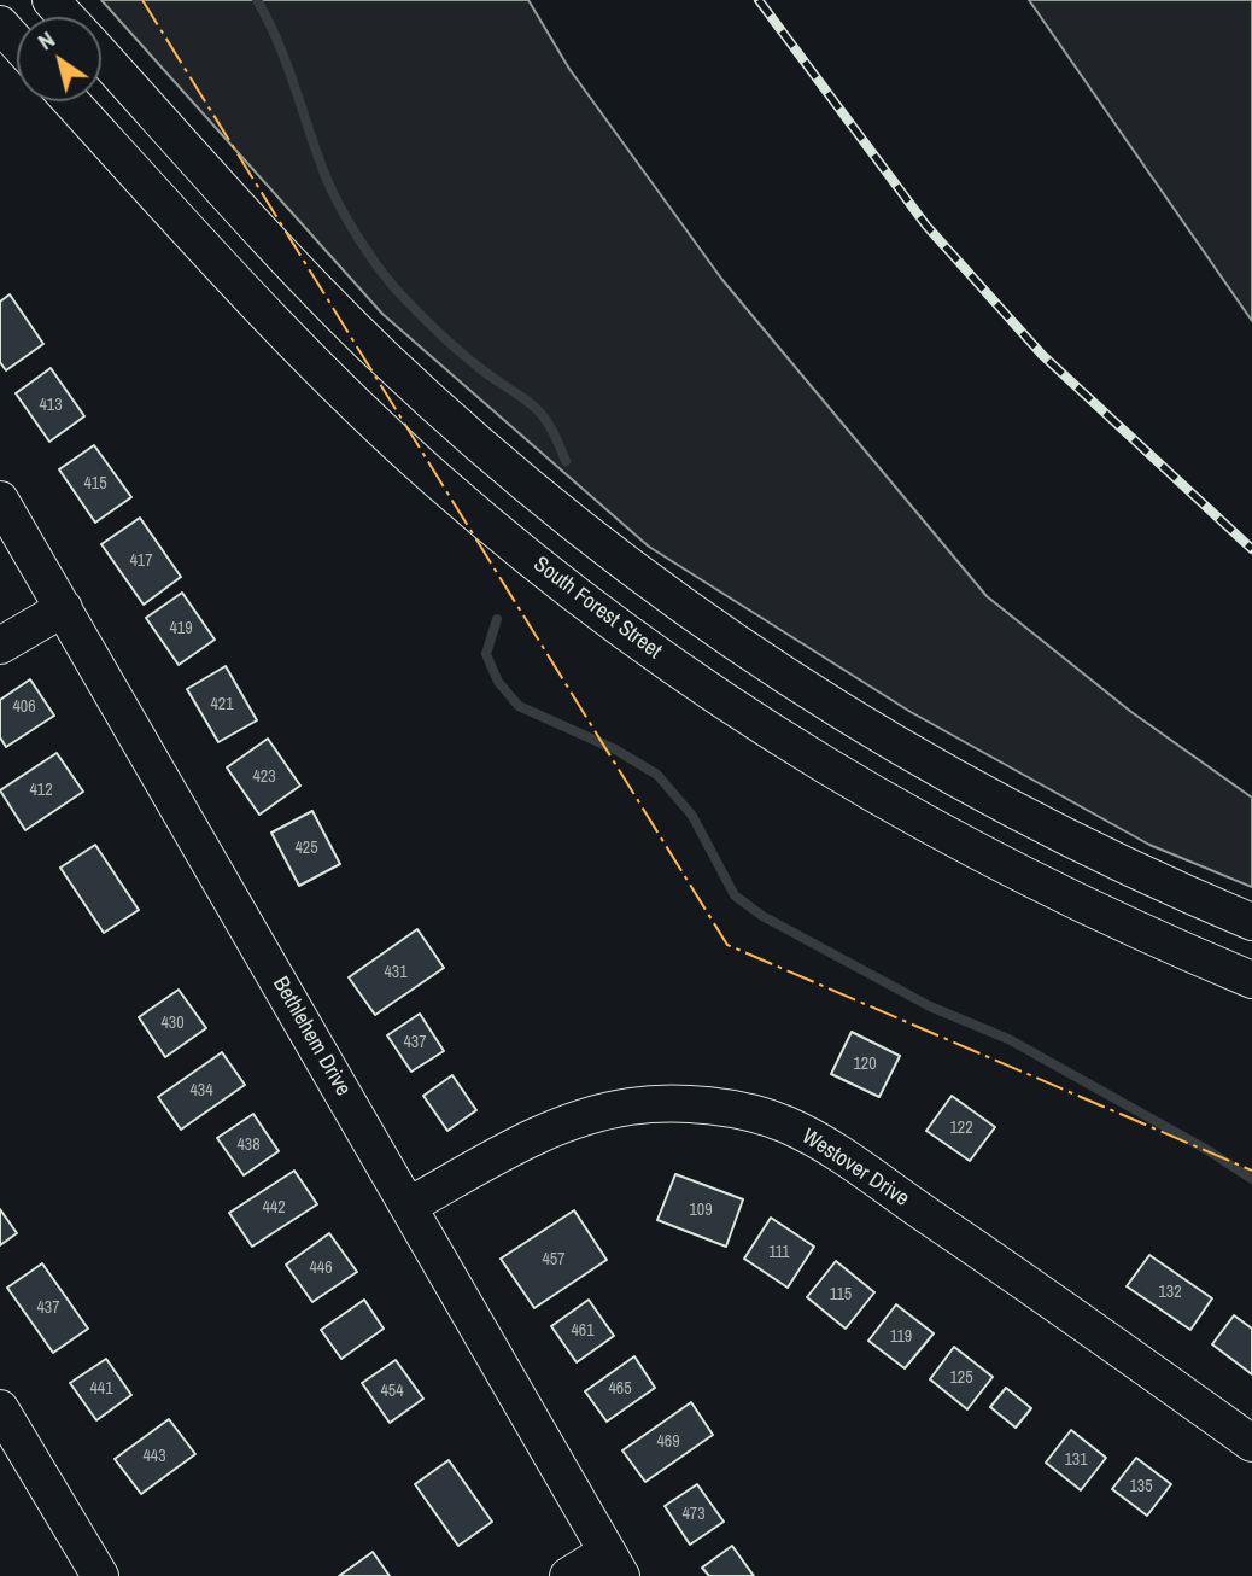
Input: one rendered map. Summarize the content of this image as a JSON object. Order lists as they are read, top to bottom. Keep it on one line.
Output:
{"streets":{"street":["South Forest Street","Bethlehem Drive","Westover Drive"]},"crossings":[["Bethlehem Drive","Westover Drive"]],"house_numbers":["413","415","417","419","421","406","423","412","425","431","430","437","120","434","122","438","442","109","111","457","446","132","115","437","461","119","125","441","465","454","469","443","131","135","473"],"north":"top left"}
